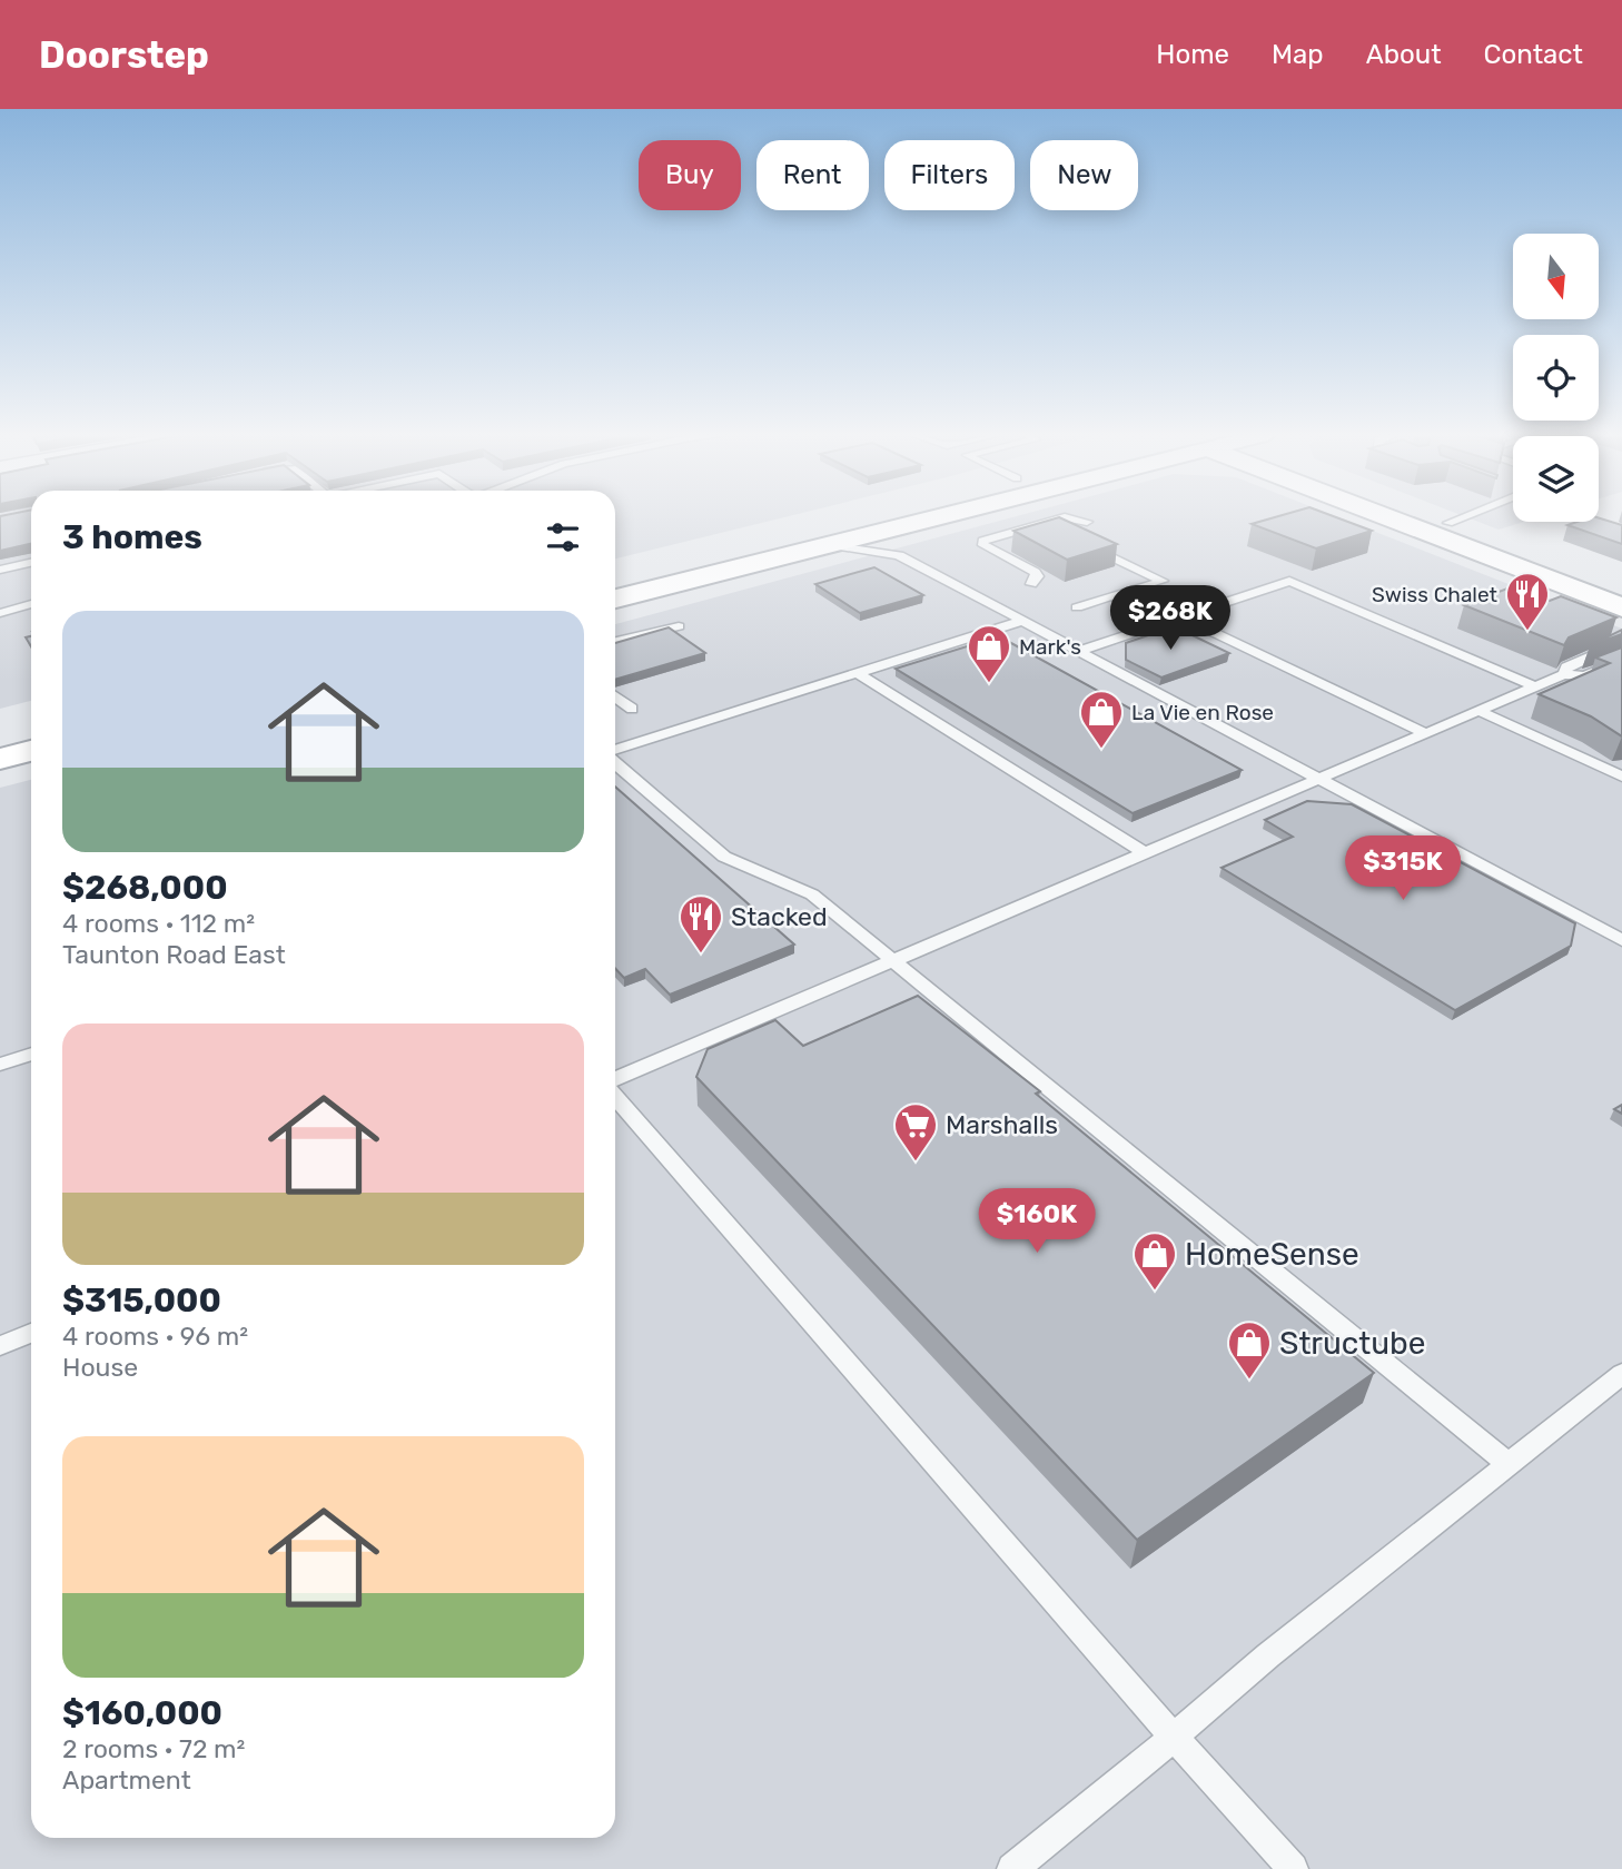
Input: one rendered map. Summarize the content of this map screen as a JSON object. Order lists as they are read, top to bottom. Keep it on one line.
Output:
{"places":{"restaurant":["Swiss Chalet","Stacked"],"shop":["Mark's","La Vie en Rose","HomeSense","Structube"],"supermarket":["Marshalls"]},"north":"bottom","page":{"header":"Doorstep","nav":["Home","Map","About","Contact"],"chip":["Buy","Rent","Filters","New"],"heading":"3 homes","list":[{"name":"$268,000","note":"4 rooms · 112 m² · Taunton Road East"},{"name":"$315,000","note":"4 rooms · 96 m² · House"},{"name":"$160,000","note":"2 rooms · 72 m² · Apartment"}],"price":["$268K","$315K","$160K"]}}
